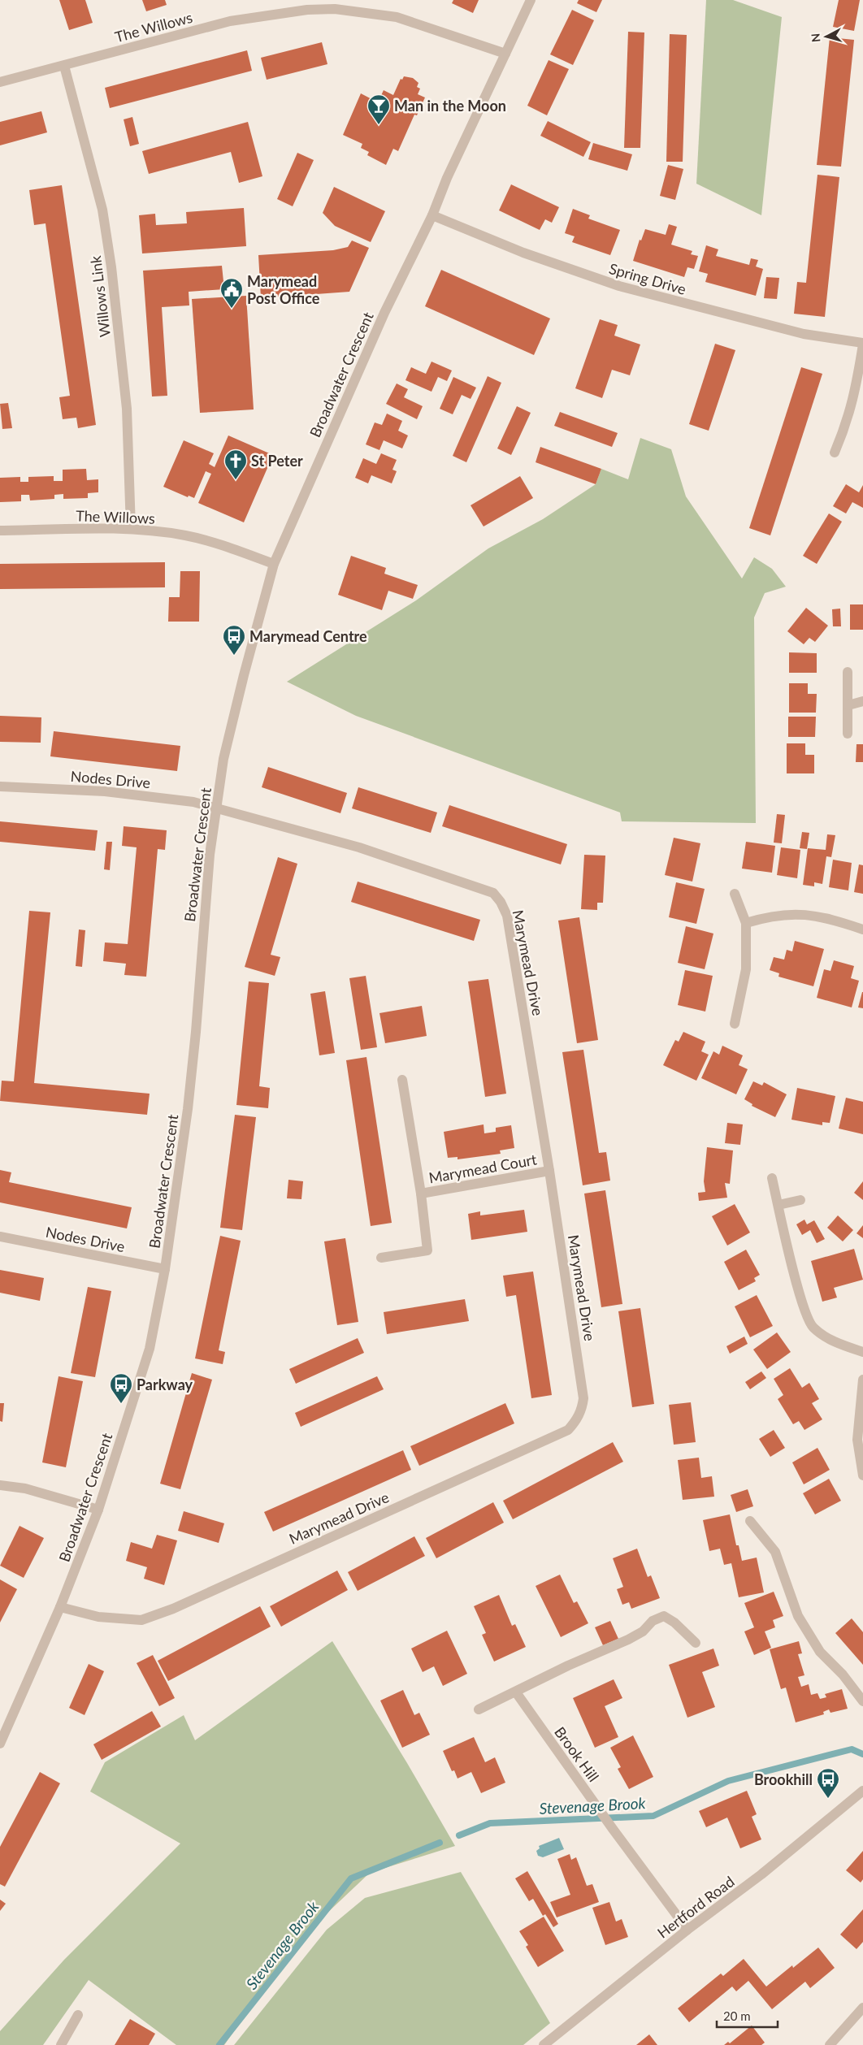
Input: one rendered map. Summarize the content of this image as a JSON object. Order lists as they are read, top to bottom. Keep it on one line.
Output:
{"streets":{"street":["The Willows","Spring Drive","Willows Link","Broadwater Crescent","Nodes Drive","Marymead Drive","Marymead Court","Brook Hill","Hertford Road"]},"crossings":[["The Willows","Willows Link"],["The Willows","Broadwater Crescent"],["Spring Drive","Broadwater Crescent"],["Broadwater Crescent","Nodes Drive"],["Broadwater Crescent","Marymead Drive"],["Nodes Drive","Marymead Drive"],["Marymead Drive","Marymead Court"],["Brook Hill","Hertford Road"]],"water":["Stevenage Brook"],"places":{"bar":["Man in the Moon"],"public building":["Marymead Post Office"],"church":["St Peter"],"bus stop":["Marymead Centre","Parkway","Brookhill"]},"scale_bar":"20 m","north":"left"}
